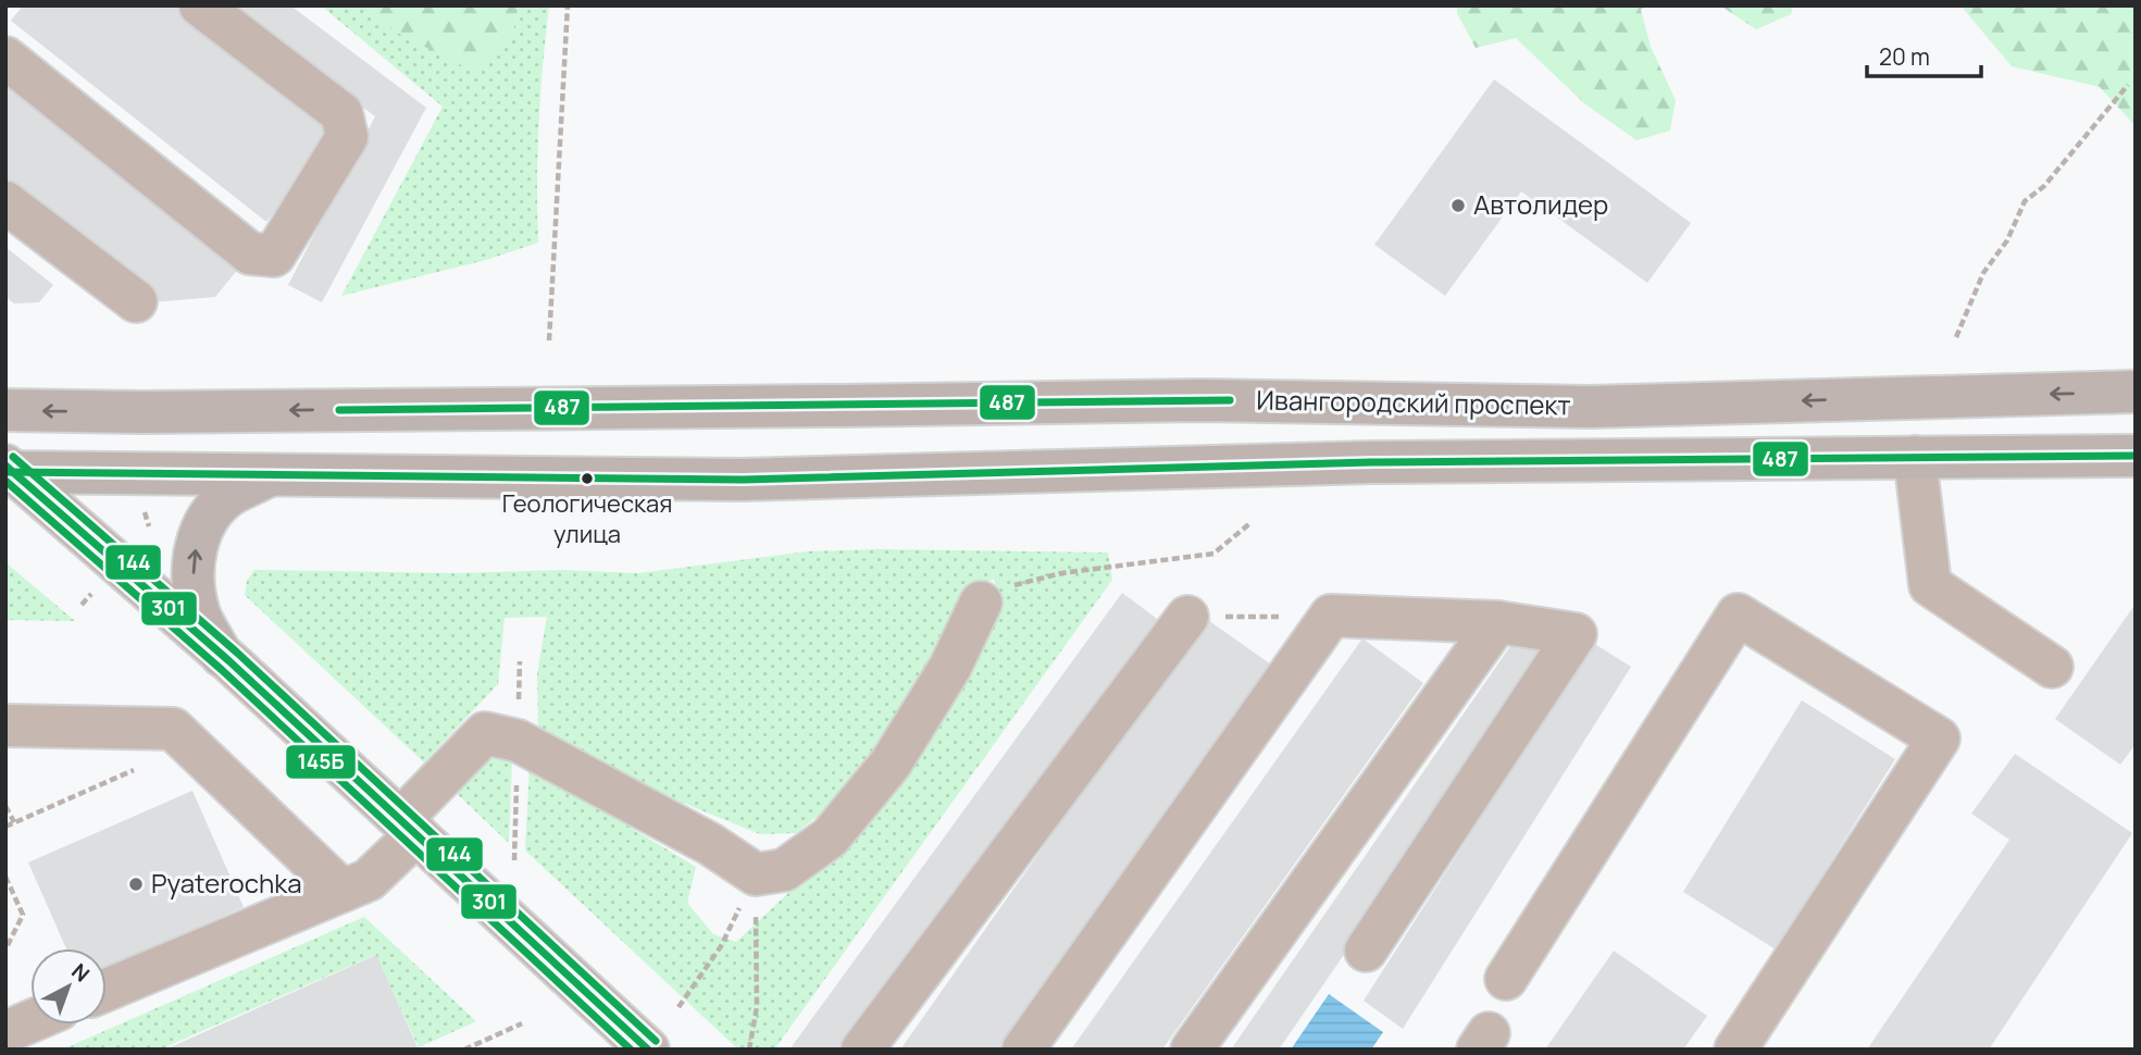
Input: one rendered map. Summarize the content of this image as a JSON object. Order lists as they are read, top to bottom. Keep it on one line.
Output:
{"streets":{"highway":["Ивангородский проспект"]},"places":["Автолидер","Геологическая улица","Pyaterochka"],"lines":["transit line 487","transit line 144","transit line 301","transit line 145Б"],"scale_bar":"20 m","north":"top right"}
